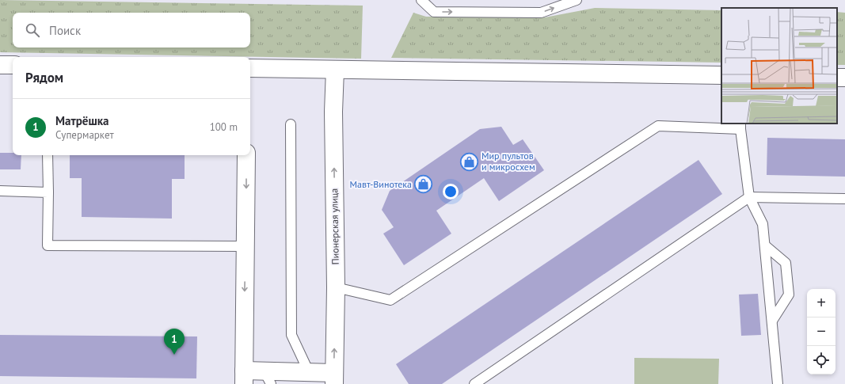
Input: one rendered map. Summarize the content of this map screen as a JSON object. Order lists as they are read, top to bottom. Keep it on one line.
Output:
{"streets":{"street":["Пионерская улица"]},"places":{"shop":["Мир пультов и микросхем","Мавт-Винотека"]},"page":{"search":"Поиск","heading":"Рядом","list":[{"mark":"1","name":"Матрёшка","note":"Супермаркет","value":"100 m"}],"map_buttons":["+","−"],"pins":"1"}}
